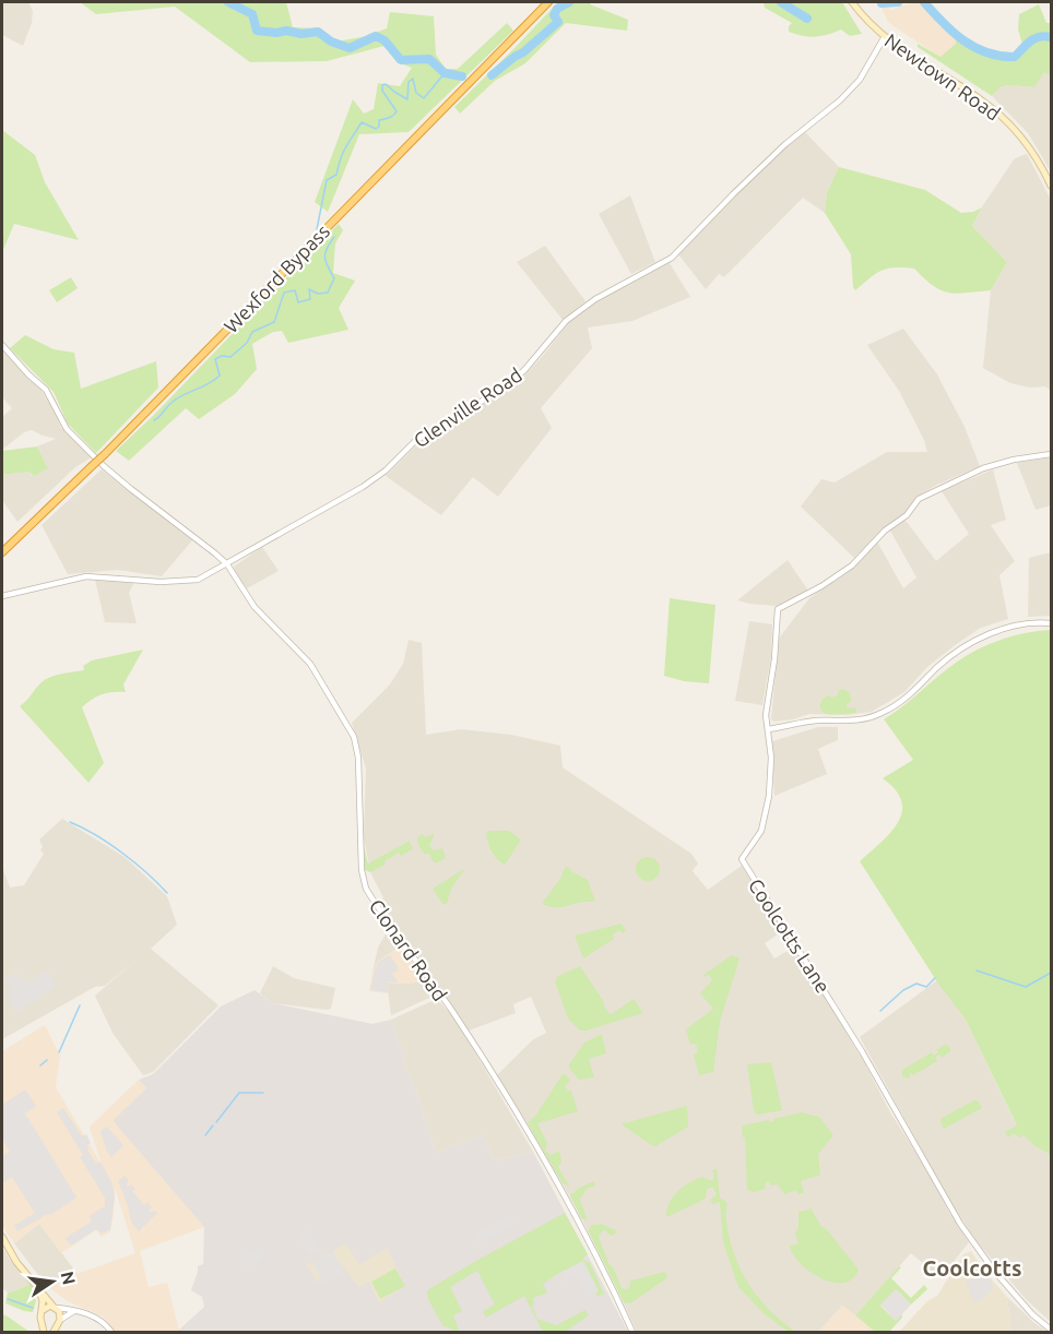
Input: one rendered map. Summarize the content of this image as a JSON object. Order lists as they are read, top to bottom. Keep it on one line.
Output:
{"streets":{"highway":["Wexford Bypass"],"main road":["Newtown Road"],"street":["Glenville Road","Coolcotts Lane","Clonard Road"]},"crossings":[["Newtown Road","Glenville Road"],["Glenville Road","Clonard Road"]],"districts":["Coolcotts"],"north":"right"}
